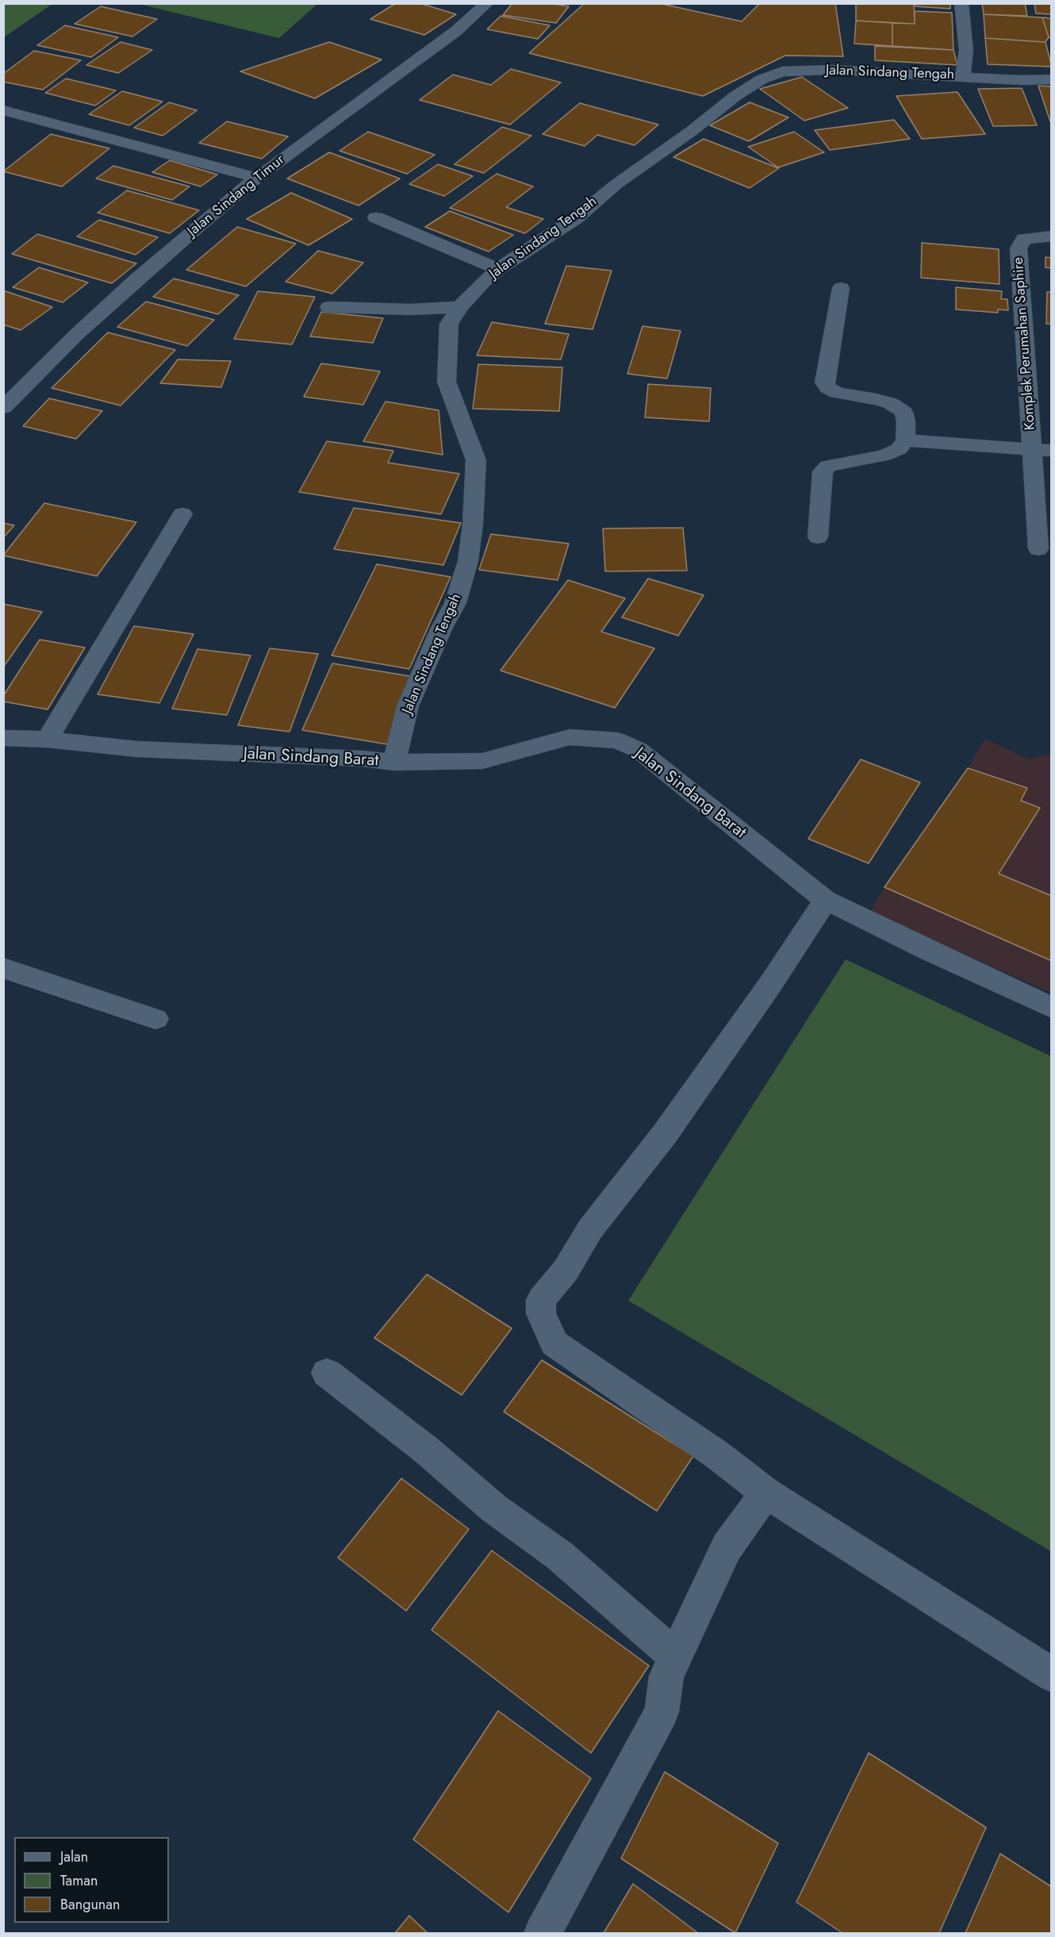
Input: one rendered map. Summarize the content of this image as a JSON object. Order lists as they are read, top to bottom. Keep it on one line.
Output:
{"streets":{"street":["Jalan Sindang Tengah","Jalan Sindang Timur","Komplek Perumahan Saphire","Jalan Sindang Barat"]},"crossings":[["Jalan Sindang Tengah","Jalan Sindang Barat"]],"legend":["Jalan","Taman","Bangunan"]}
